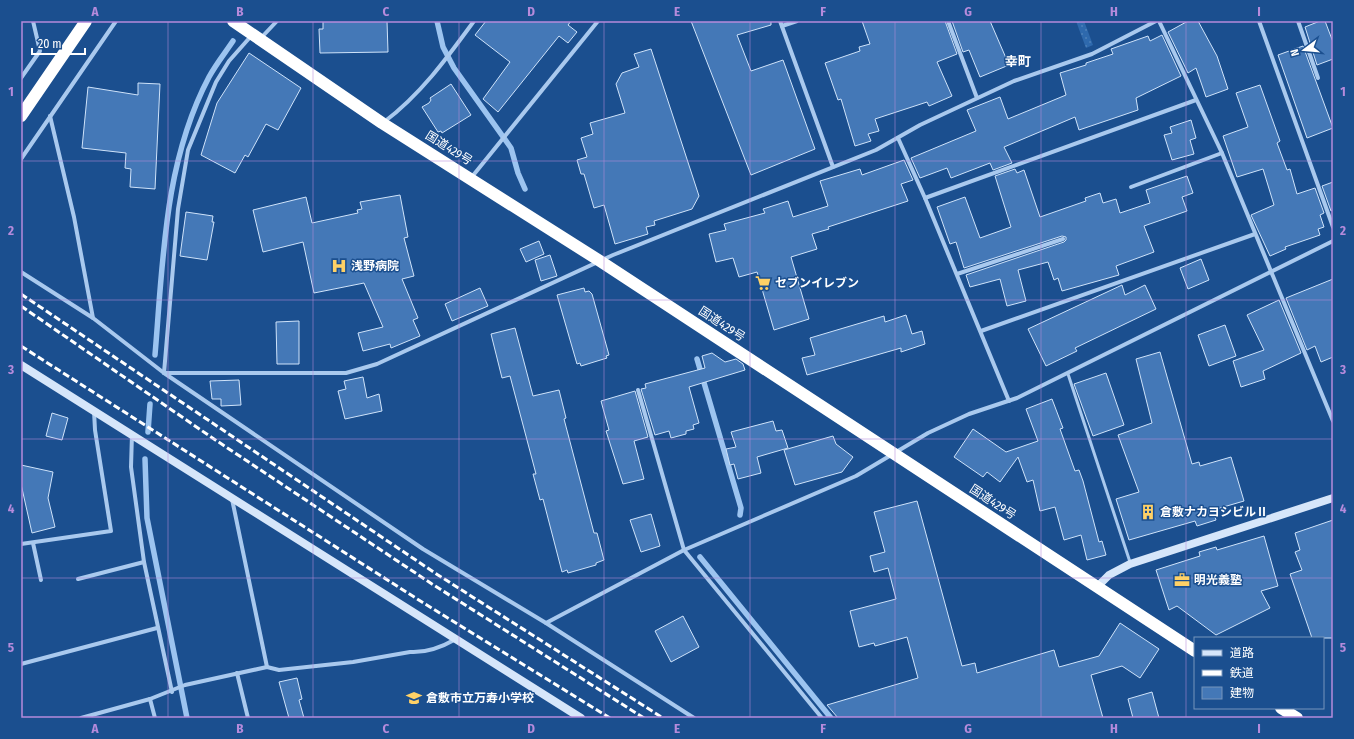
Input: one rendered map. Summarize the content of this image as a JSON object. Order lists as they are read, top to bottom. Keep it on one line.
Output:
{"streets":{"highway":["国道429号"]},"districts":["幸町"],"places":{"hospital":["浅野病院"],"supermarket":["セブンイレブン"],"building":["倉敷ナカヨシビルⅡ"],"office":["明光義塾"],"school or university":["倉敷市立万寿小学校"]},"legend":["道路","鉄道","建物"],"scale_bar":"20 m","north":"left","grid":{"columns":["A","B","C","D","E","F","G","H","I"],"rows":["1","2","3","4","5"]}}
